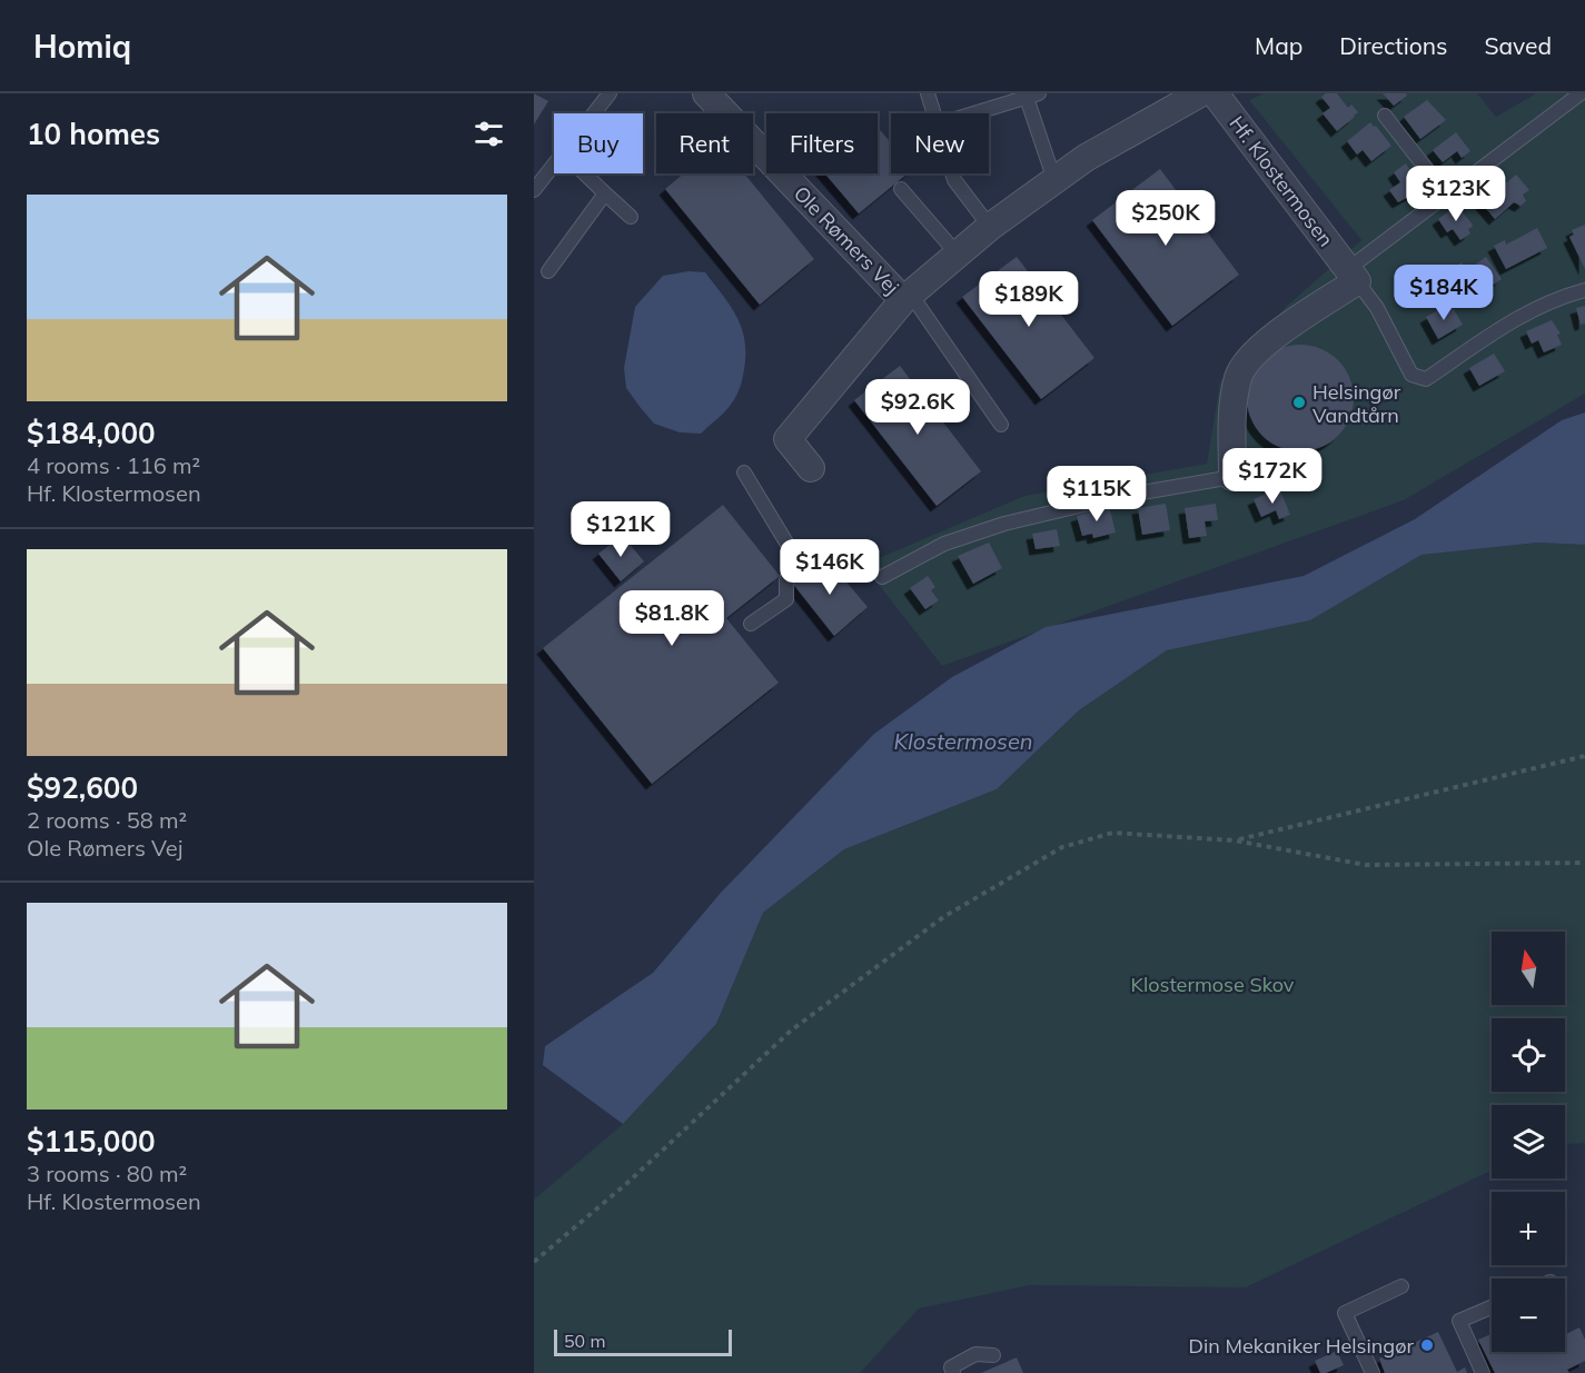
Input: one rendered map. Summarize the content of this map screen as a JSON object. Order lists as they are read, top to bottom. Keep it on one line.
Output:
{"streets":{"street":["Hf. Klostermosen","Ole Rømers Vej"]},"water":["Klostermosen"],"parks":["Klostermose Skov"],"places":["Helsingør Vandtårn","Din Mekaniker Helsingør"],"scale_bar":"50 m","north":"top","page":{"header":"Homiq","nav":["Map","Directions","Saved"],"heading":"10 homes","chip":["Buy","Rent","Filters","New"],"price":["$123K","$250K","$184K","$189K","$92.6K","$172K","$115K","$121K","$146K","$81.8K"],"list":[{"name":"$184,000","note":"4 rooms · 116 m² · Hf. Klostermosen"},{"name":"$92,600","note":"2 rooms · 58 m² · Ole Rømers Vej"},{"name":"$115,000","note":"3 rooms · 80 m² · Hf. Klostermosen"}],"map_buttons":["+","−"],"scale":"50 m"}}
